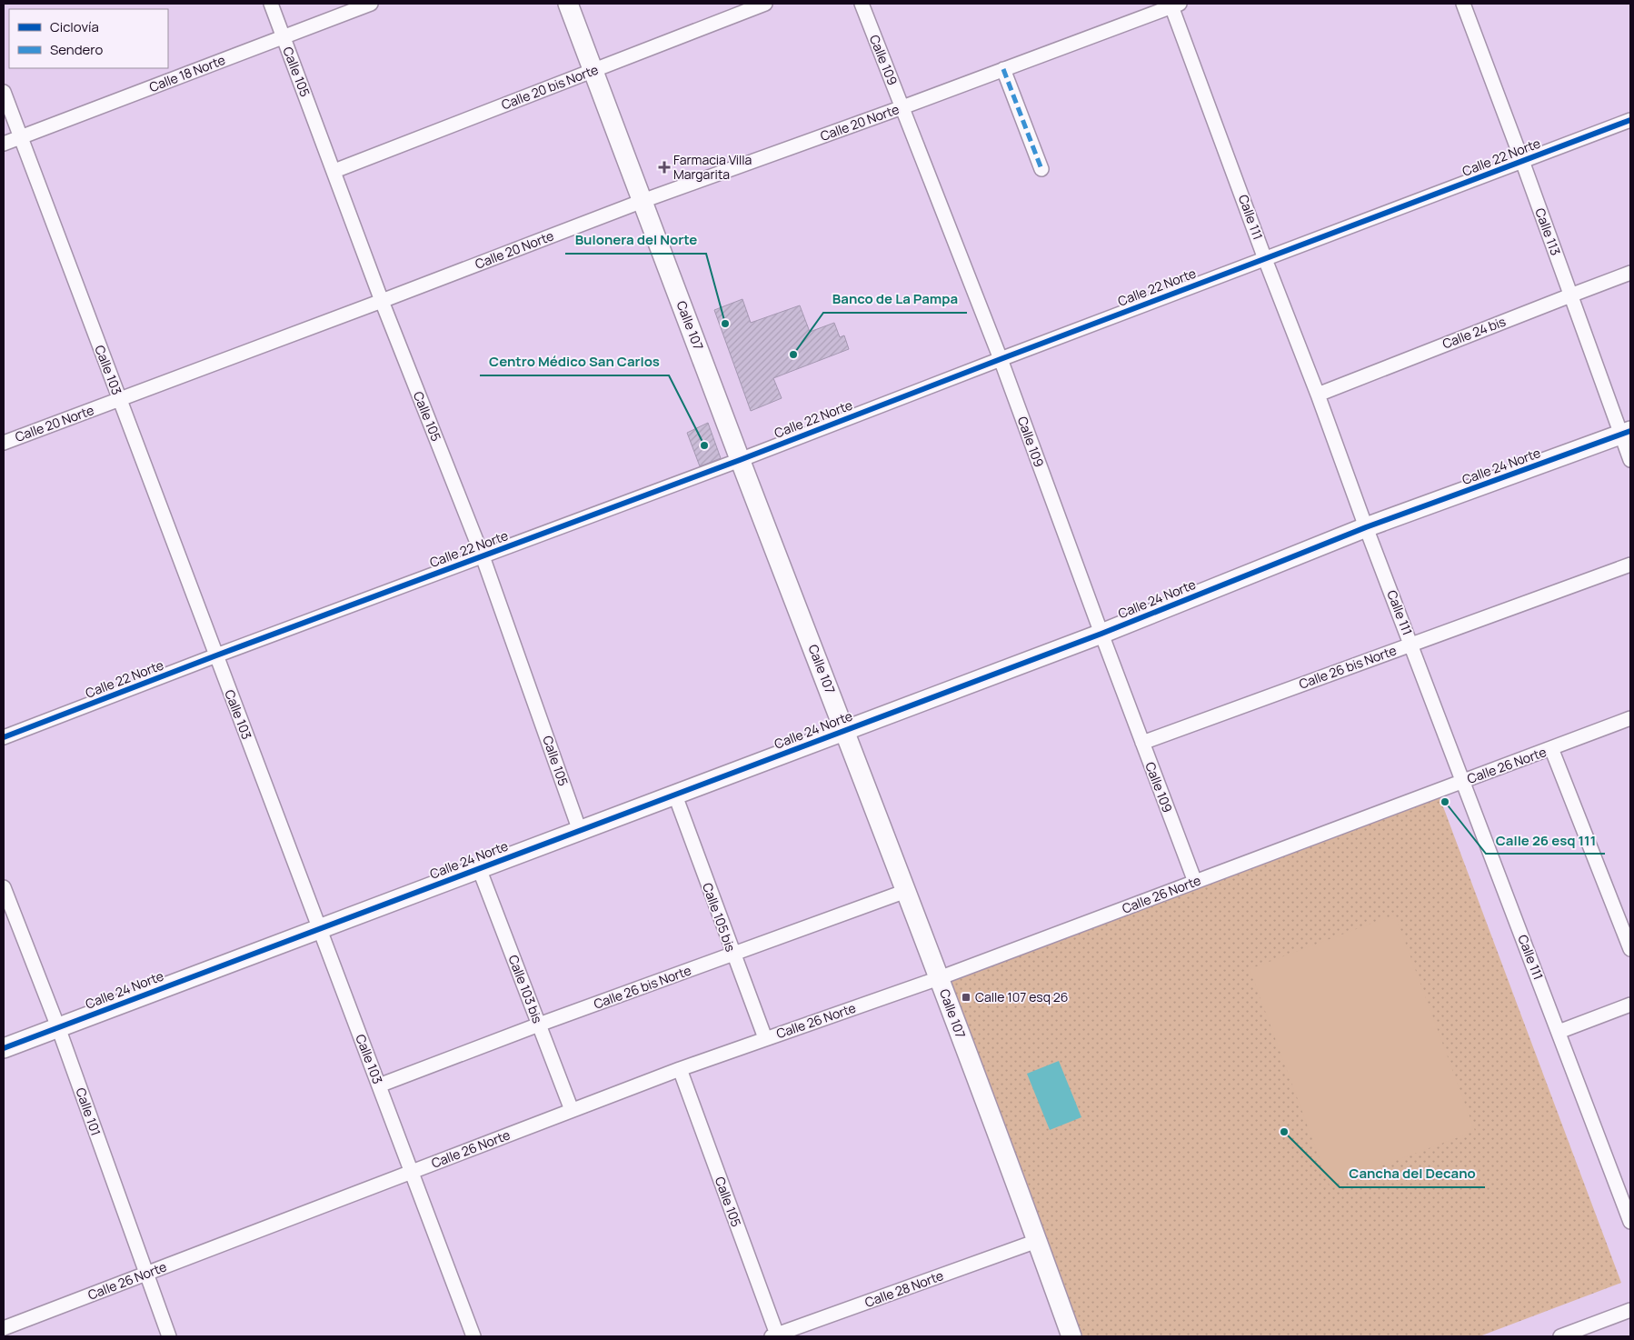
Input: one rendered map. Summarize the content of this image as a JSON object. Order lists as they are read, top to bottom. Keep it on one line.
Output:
{"streets":{"street":["Calle 109","Calle 105","Calle 18 Norte","Calle 20 bis Norte","Calle 20 Norte","Calle 22 Norte","Calle 111","Calle 113","Calle 107","Calle 24 bis","Calle 103","Calle 24 Norte","Calle 26 bis Norte","Calle 26 Norte","Calle 105 bis","Calle 103 bis","Calle 101","Calle 28 Norte"]},"crossings":[["Calle 109","Calle 20 Norte"],["Calle 109","Calle 22 Norte"],["Calle 109","Calle 24 Norte"],["Calle 109","Calle 26 bis Norte"],["Calle 109","Calle 26 Norte"],["Calle 105","Calle 18 Norte"],["Calle 105","Calle 20 bis Norte"],["Calle 105","Calle 20 Norte"],["Calle 105","Calle 22 Norte"],["Calle 105","Calle 24 Norte"],["Calle 105","Calle 26 Norte"],["Calle 105","Calle 28 Norte"],["Calle 18 Norte","Calle 103"],["Calle 20 bis Norte","Calle 107"],["Calle 20 Norte","Calle 111"],["Calle 20 Norte","Calle 107"],["Calle 20 Norte","Calle 103"],["Calle 22 Norte","Calle 111"],["Calle 22 Norte","Calle 113"],["Calle 22 Norte","Calle 107"],["Calle 22 Norte","Calle 103"],["Calle 111","Calle 24 bis"],["Calle 111","Calle 24 Norte"],["Calle 111","Calle 26 bis Norte"],["Calle 111","Calle 26 Norte"],["Calle 113","Calle 24 bis"],["Calle 113","Calle 24 Norte"],["Calle 107","Calle 24 Norte"],["Calle 107","Calle 26 bis Norte"],["Calle 107","Calle 26 Norte"],["Calle 107","Calle 28 Norte"],["Calle 103","Calle 24 Norte"],["Calle 103","Calle 26 bis Norte"],["Calle 103","Calle 26 Norte"],["Calle 24 Norte","Calle 105 bis"],["Calle 24 Norte","Calle 103 bis"],["Calle 24 Norte","Calle 101"],["Calle 26 bis Norte","Calle 105 bis"],["Calle 26 bis Norte","Calle 103 bis"],["Calle 26 Norte","Calle 105 bis"],["Calle 26 Norte","Calle 103 bis"],["Calle 26 Norte","Calle 101"]],"places":{"health":["Farmacia Villa Margarita"],"other":["Bulonera del Norte","Banco de La Pampa","Centro Médico San Carlos","Calle 26 esq 111","Cancha del Decano"],"transit":["Calle 107 esq 26"]},"legend":["Ciclovía","Sendero"]}
